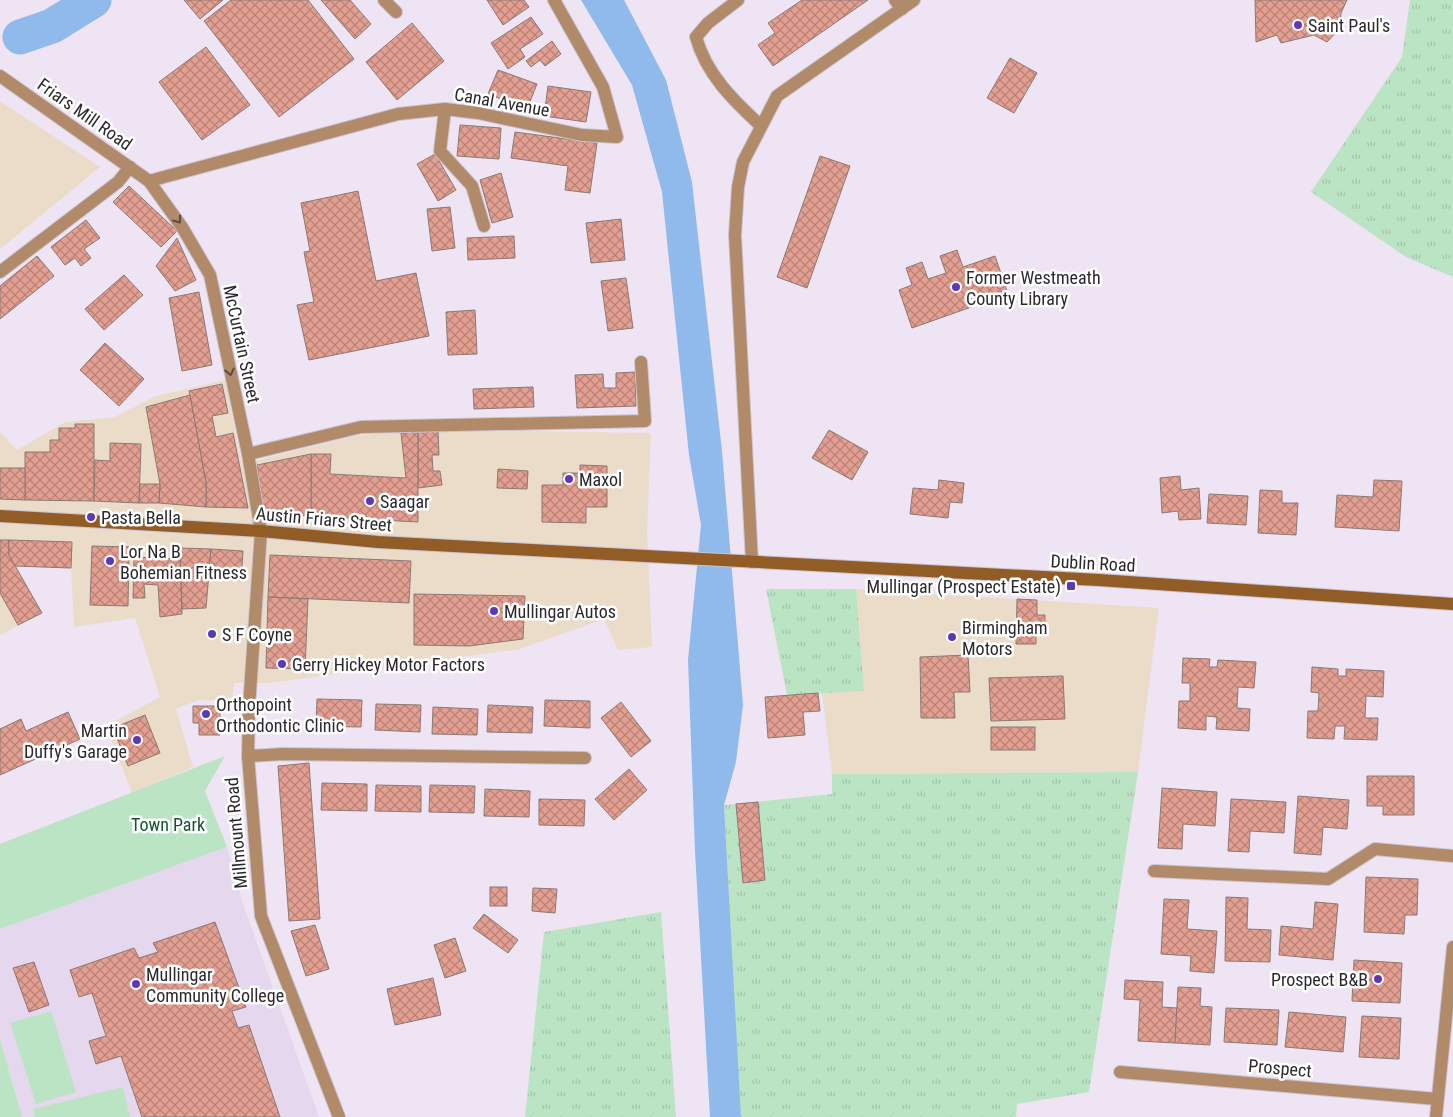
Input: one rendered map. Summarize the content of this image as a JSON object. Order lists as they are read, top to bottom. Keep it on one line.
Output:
{"streets":{"main road":["Austin Friars Street","Dublin Road"],"street":["Canal Avenue","Friars Mill Road","McCurtain Street","Millmount Road","Prospect"]},"crossings":[["Canal Avenue","Friars Mill Road"],["Canal Avenue","McCurtain Street"],["Friars Mill Road","McCurtain Street"],["McCurtain Street","Austin Friars Street"],["McCurtain Street","Millmount Road"],["Austin Friars Street","Dublin Road"],["Austin Friars Street","Millmount Road"]],"one_way":["McCurtain Street"],"parks":["Town Park"],"places":{"other":["Saint Paul's","Former Westmeath County Library","Maxol","Saagar","Pasta Bella","Lor Na B Bohemian Fitness","Mullingar Autos","S F Coyne","Birmingham Motors","Gerry Hickey Motor Factors","Orthopoint Orthodontic Clinic","Martin Duffy's Garage","Prospect B&B","Mullingar Community College"],"transit":["Mullingar (Prospect Estate)"]}}
